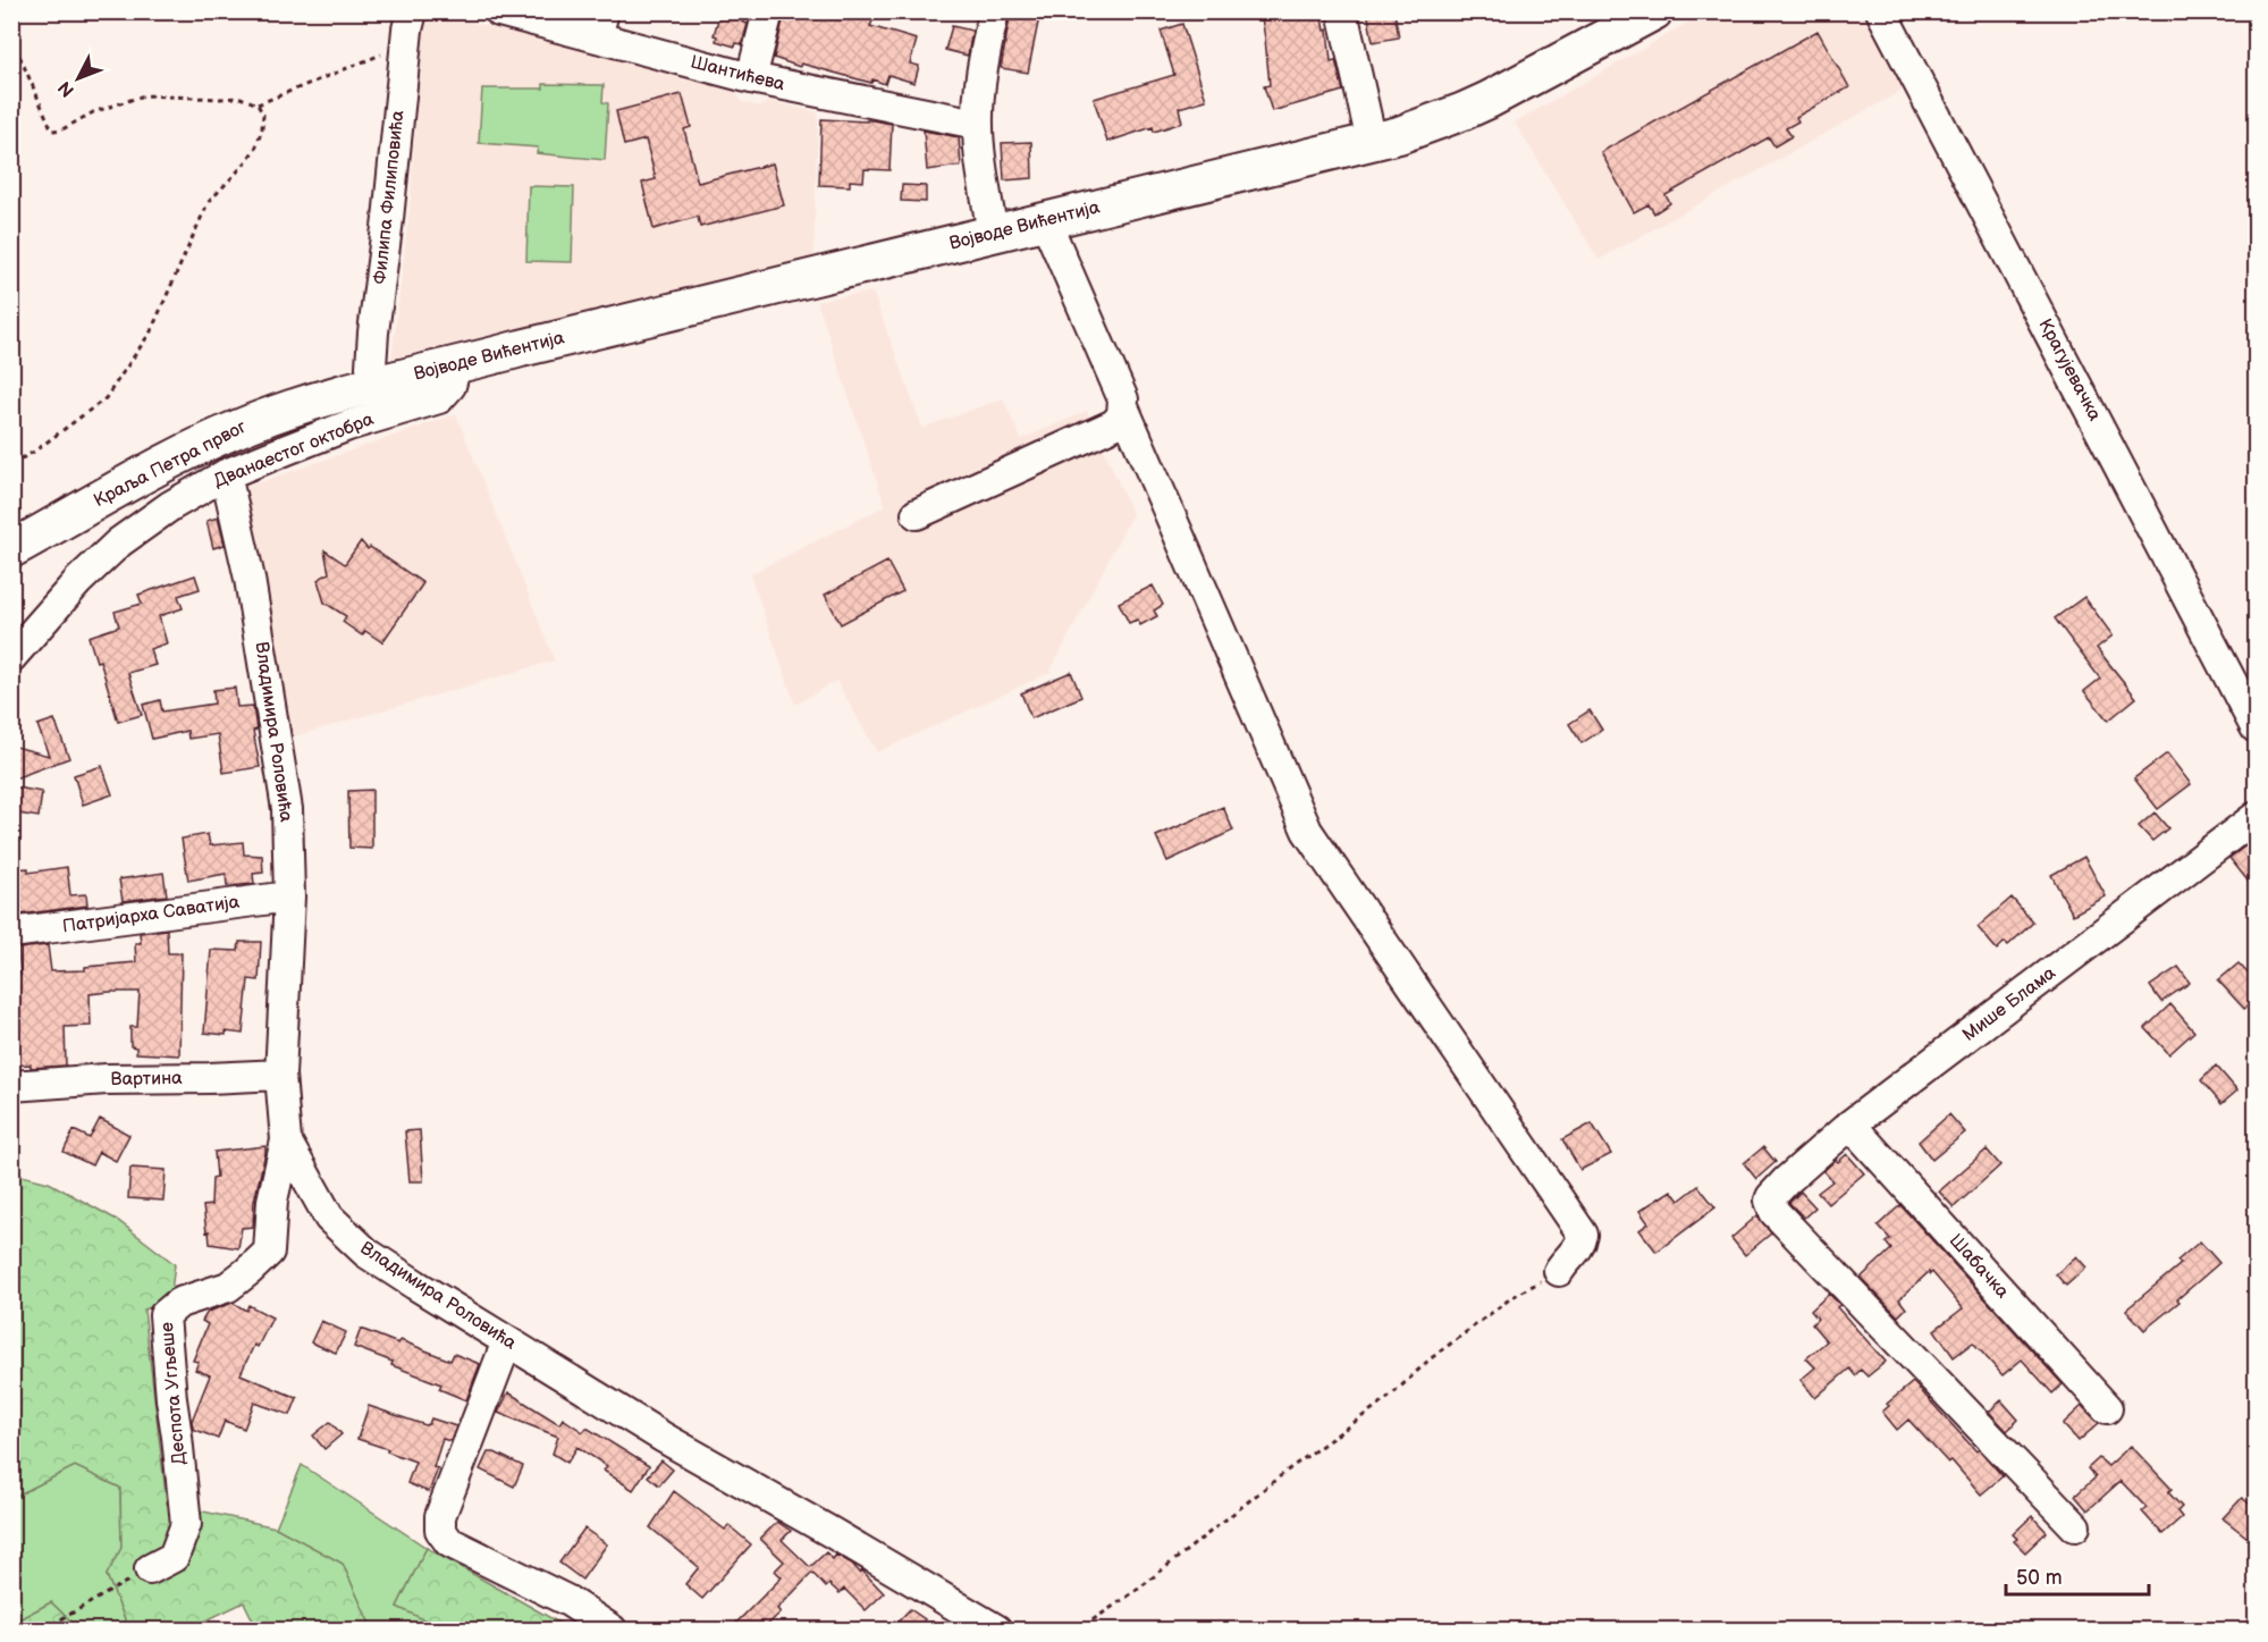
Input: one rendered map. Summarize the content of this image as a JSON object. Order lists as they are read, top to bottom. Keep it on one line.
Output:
{"streets":{"main road":["Војводе Вићентија","Краља Петра првог"],"street":["Шантићева","Филипа Филиповића","Крагујевачка","Дванаестог октобра","Владимира Роловића","Патријарха Саватија","Мише Блама","Вартина","Шабачка","Деспота Угљеше"]},"crossings":[["Филипа Филиповића","Војводе Вићентија"],["Филипа Филиповића","Краља Петра првог"],["Војводе Вићентија","Дванаестог октобра"],["Војводе Вићентија","Краља Петра првог"],["Дванаестог октобра","Владимира Роловића"],["Владимира Роловића","Патријарха Саватија"],["Владимира Роловића","Вартина"],["Владимира Роловића","Деспота Угљеше"],["Мише Блама","Шабачка"]],"scale_bar":"50 m","north":"bottom left"}
